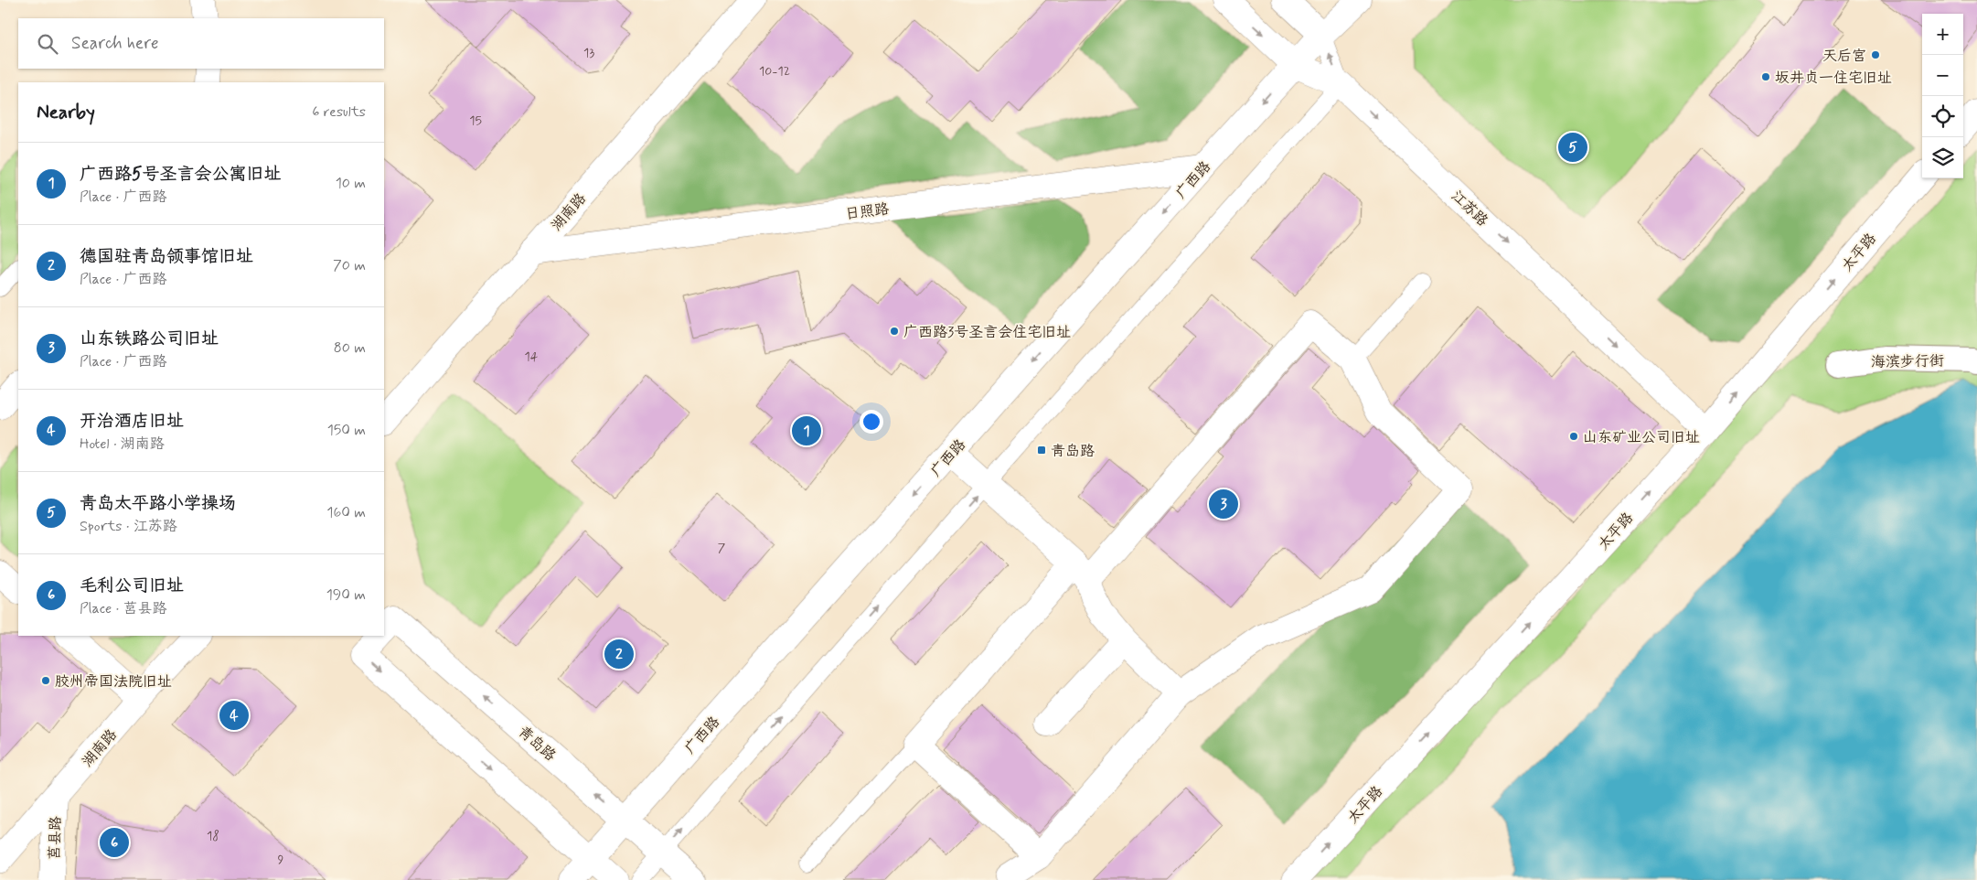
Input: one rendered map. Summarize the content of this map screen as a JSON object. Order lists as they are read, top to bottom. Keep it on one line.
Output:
{"streets":{"street":["广西路","江苏路","日照路","湖南路","太平路","海滨步行街","青岛路","莒县路"]},"crossings":[["广西路","江苏路"],["广西路","日照路"],["广西路","青岛路"],["江苏路","太平路"],["日照路","湖南路"],["湖南路","莒县路"]],"one_way":["广西路","江苏路","太平路"],"places":{"other":["天后宫","坂井贞一住宅旧址","广西路3号圣言会住宅旧址","山东矿业公司旧址","胶州帝国法院旧址"],"transit":["青岛路"]},"house_numbers":["13","10-12","15","14","7","18","9"],"page":{"map_buttons":["+","−"],"search":"Search here","heading":["Nearby","6 results"],"pins":["5","1","3","2","4","6"],"list":[{"mark":"1","name":"广西路5号圣言会公寓旧址","note":"Place · 广西路","value":"10 m"},{"mark":"2","name":"德国驻青岛领事馆旧址","note":"Place · 广西路","value":"70 m"},{"mark":"3","name":"山东铁路公司旧址","note":"Place · 广西路","value":"80 m"},{"mark":"4","name":"开治酒店旧址","note":"Hotel · 湖南路","value":"150 m"},{"mark":"5","name":"青岛太平路小学操场","note":"Sports · 江苏路","value":"160 m"},{"mark":"6","name":"毛利公司旧址","note":"Place · 莒县路","value":"190 m"}]}}
